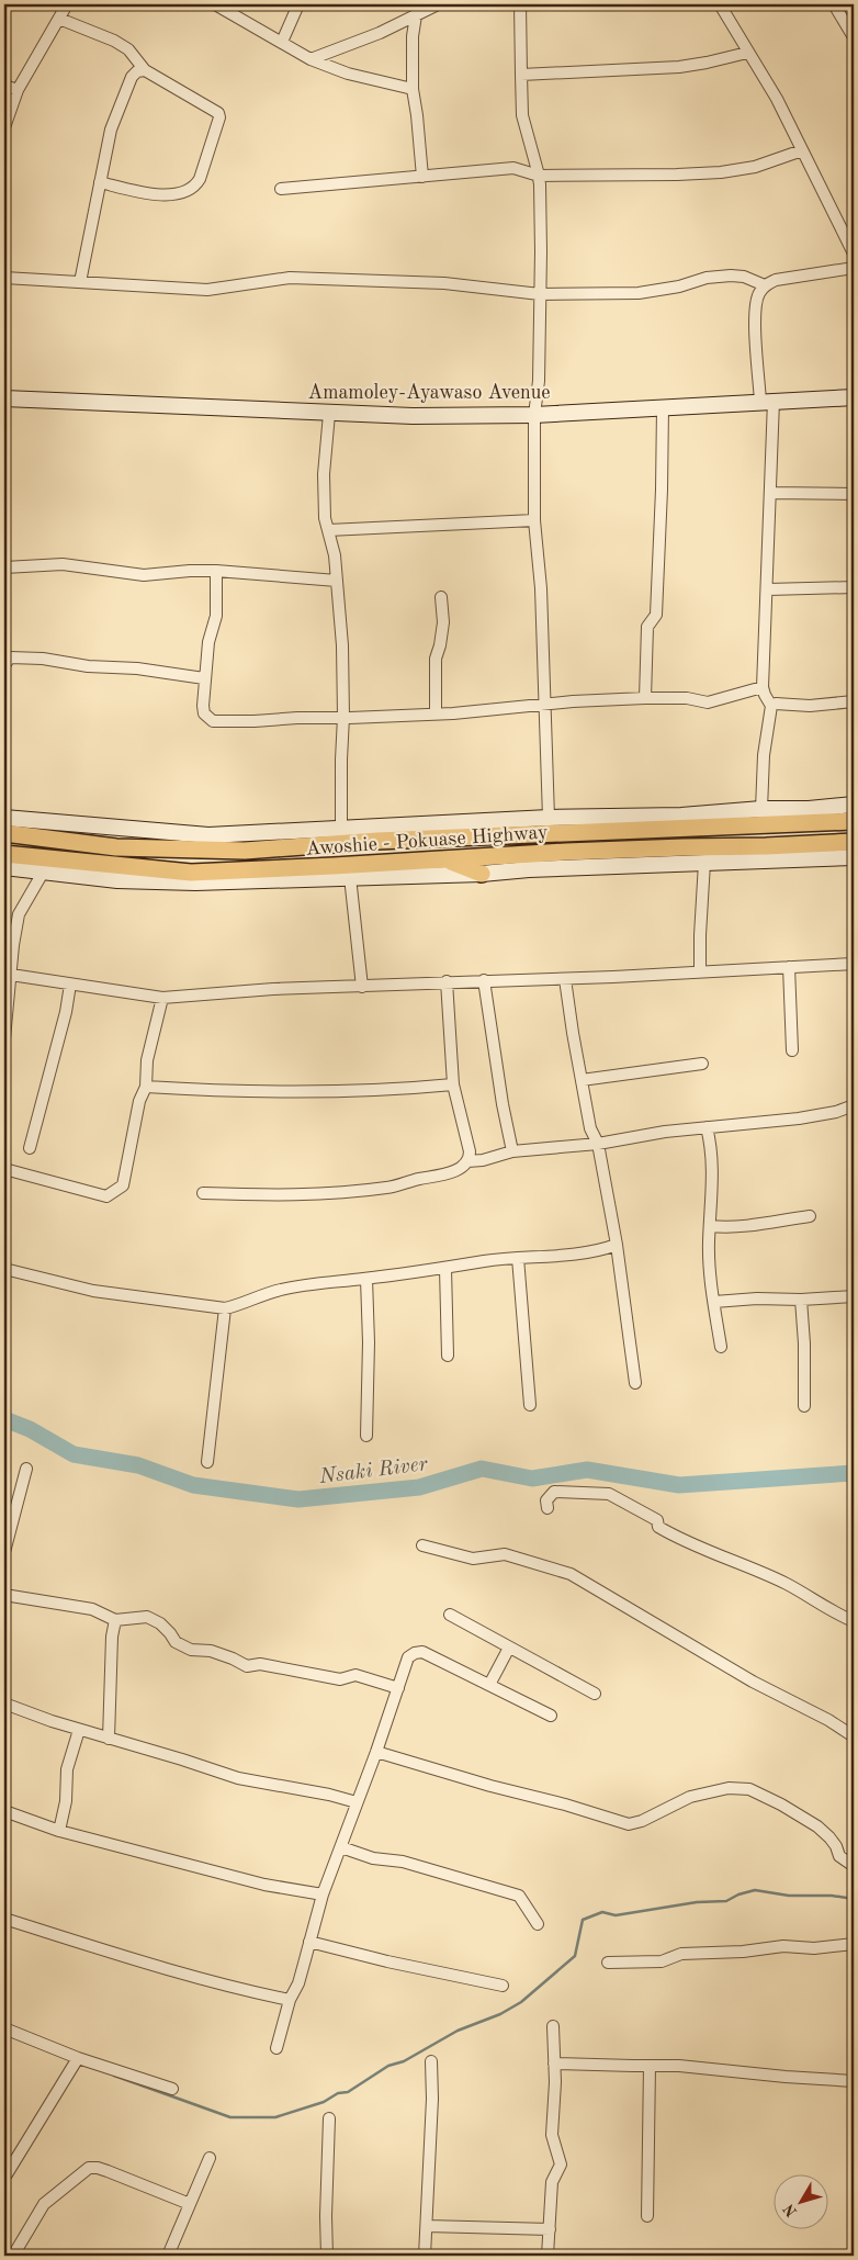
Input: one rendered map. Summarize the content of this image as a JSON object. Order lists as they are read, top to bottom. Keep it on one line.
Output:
{"streets":{"main road":["Awoshie - Pokuase Highway"],"street":["Amamoley-Ayawaso Avenue"]},"water":["Nsaki River"],"north":"bottom left"}
